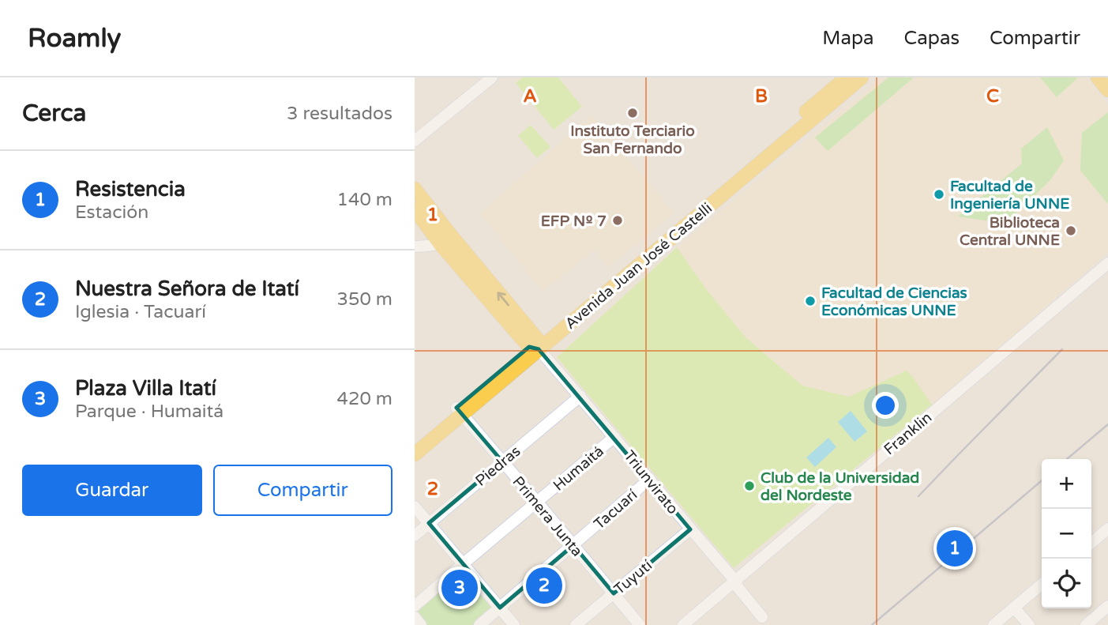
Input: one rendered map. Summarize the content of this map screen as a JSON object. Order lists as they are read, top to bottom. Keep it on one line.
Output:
{"streets":{"main road":["Avenida Juan José Castelli"],"street":["Franklin","Piedras","Humaitá","Triunvirato","Tacuarí","Primera Junta","Tuyutí"]},"crossings":[["Avenida Juan José Castelli","Triunvirato"],["Avenida Juan José Castelli","Primera Junta"],["Franklin","Triunvirato"],["Piedras","Triunvirato"],["Piedras","Primera Junta"],["Humaitá","Triunvirato"],["Humaitá","Primera Junta"],["Triunvirato","Tacuarí"],["Triunvirato","Tuyutí"],["Tacuarí","Primera Junta"],["Primera Junta","Tuyutí"]],"places":["Instituto Terciario San Fernando","Facultad de Ingeniería UNNE","EFP Nº 7","Biblioteca Central UNNE","Facultad de Ciencias Económicas UNNE","Club de la Universidad del Nordeste"],"page":{"header":"Roamly","nav":["Mapa","Capas","Compartir"],"heading":["Cerca","3 resultados"],"list":[{"mark":"1","name":"Resistencia","note":"Estación","value":"140 m"},{"mark":"2","name":"Nuestra Señora de Itatí","note":"Iglesia · Tacuarí","value":"350 m"},{"mark":"3","name":"Plaza Villa Itatí","note":"Parque · Humaitá","value":"420 m"}],"buttons":["Guardar","Compartir"],"map_buttons":["+","−"],"pins":["1","2","3"]},"grid":{"columns":["A","B","C"],"rows":["1","2"]}}
